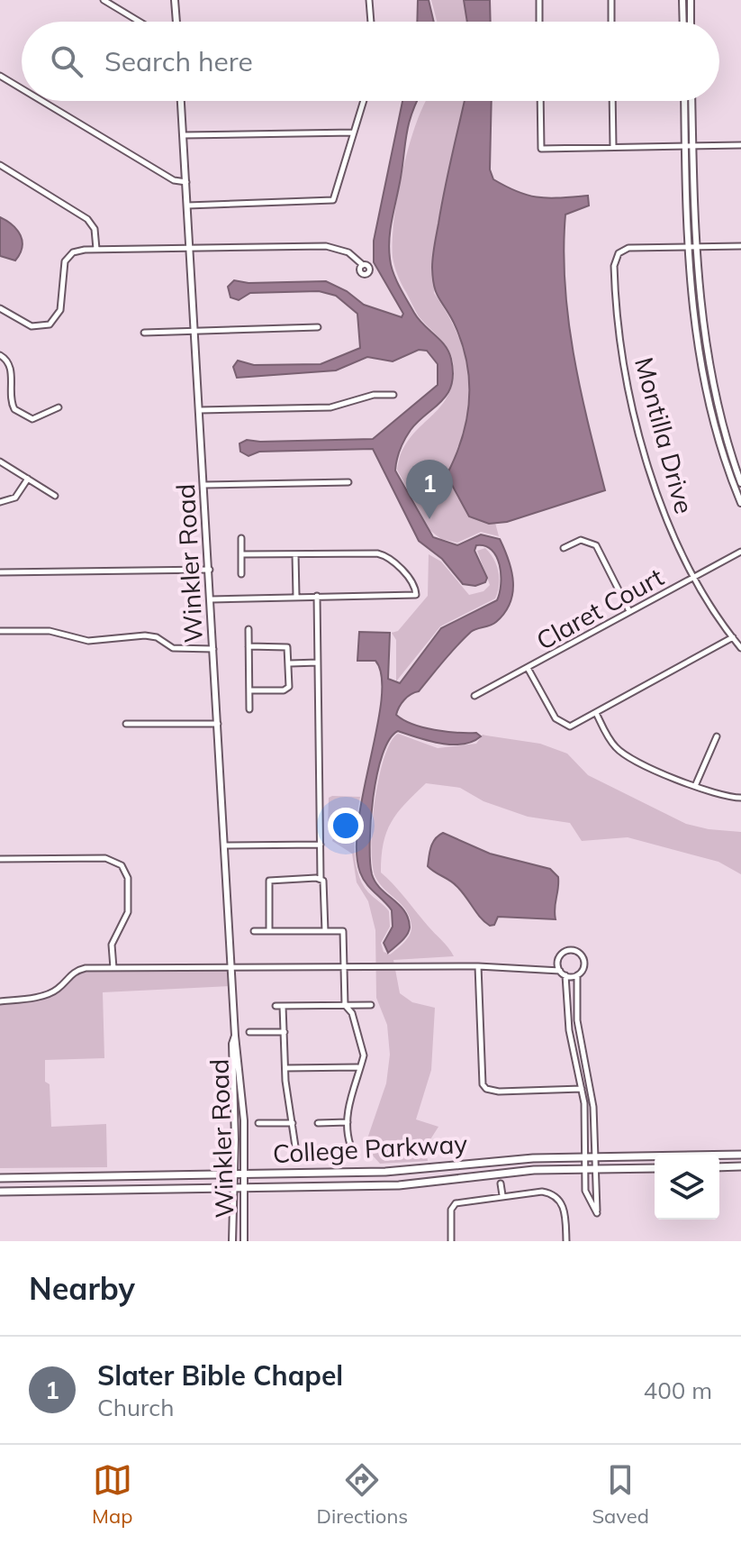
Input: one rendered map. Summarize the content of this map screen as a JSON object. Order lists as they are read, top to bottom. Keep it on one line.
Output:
{"streets":{"main road":["College Parkway"],"street":["Montilla Drive","Winkler Road","Claret Court"]},"crossings":[["Montilla Drive","Claret Court"],["Winkler Road","College Parkway"]],"page":{"search":"Search here","pins":"1","heading":"Nearby","list":[{"mark":"1","name":"Slater Bible Chapel","note":"Church","value":"400 m"}],"nav":["Map","Directions","Saved"]}}
